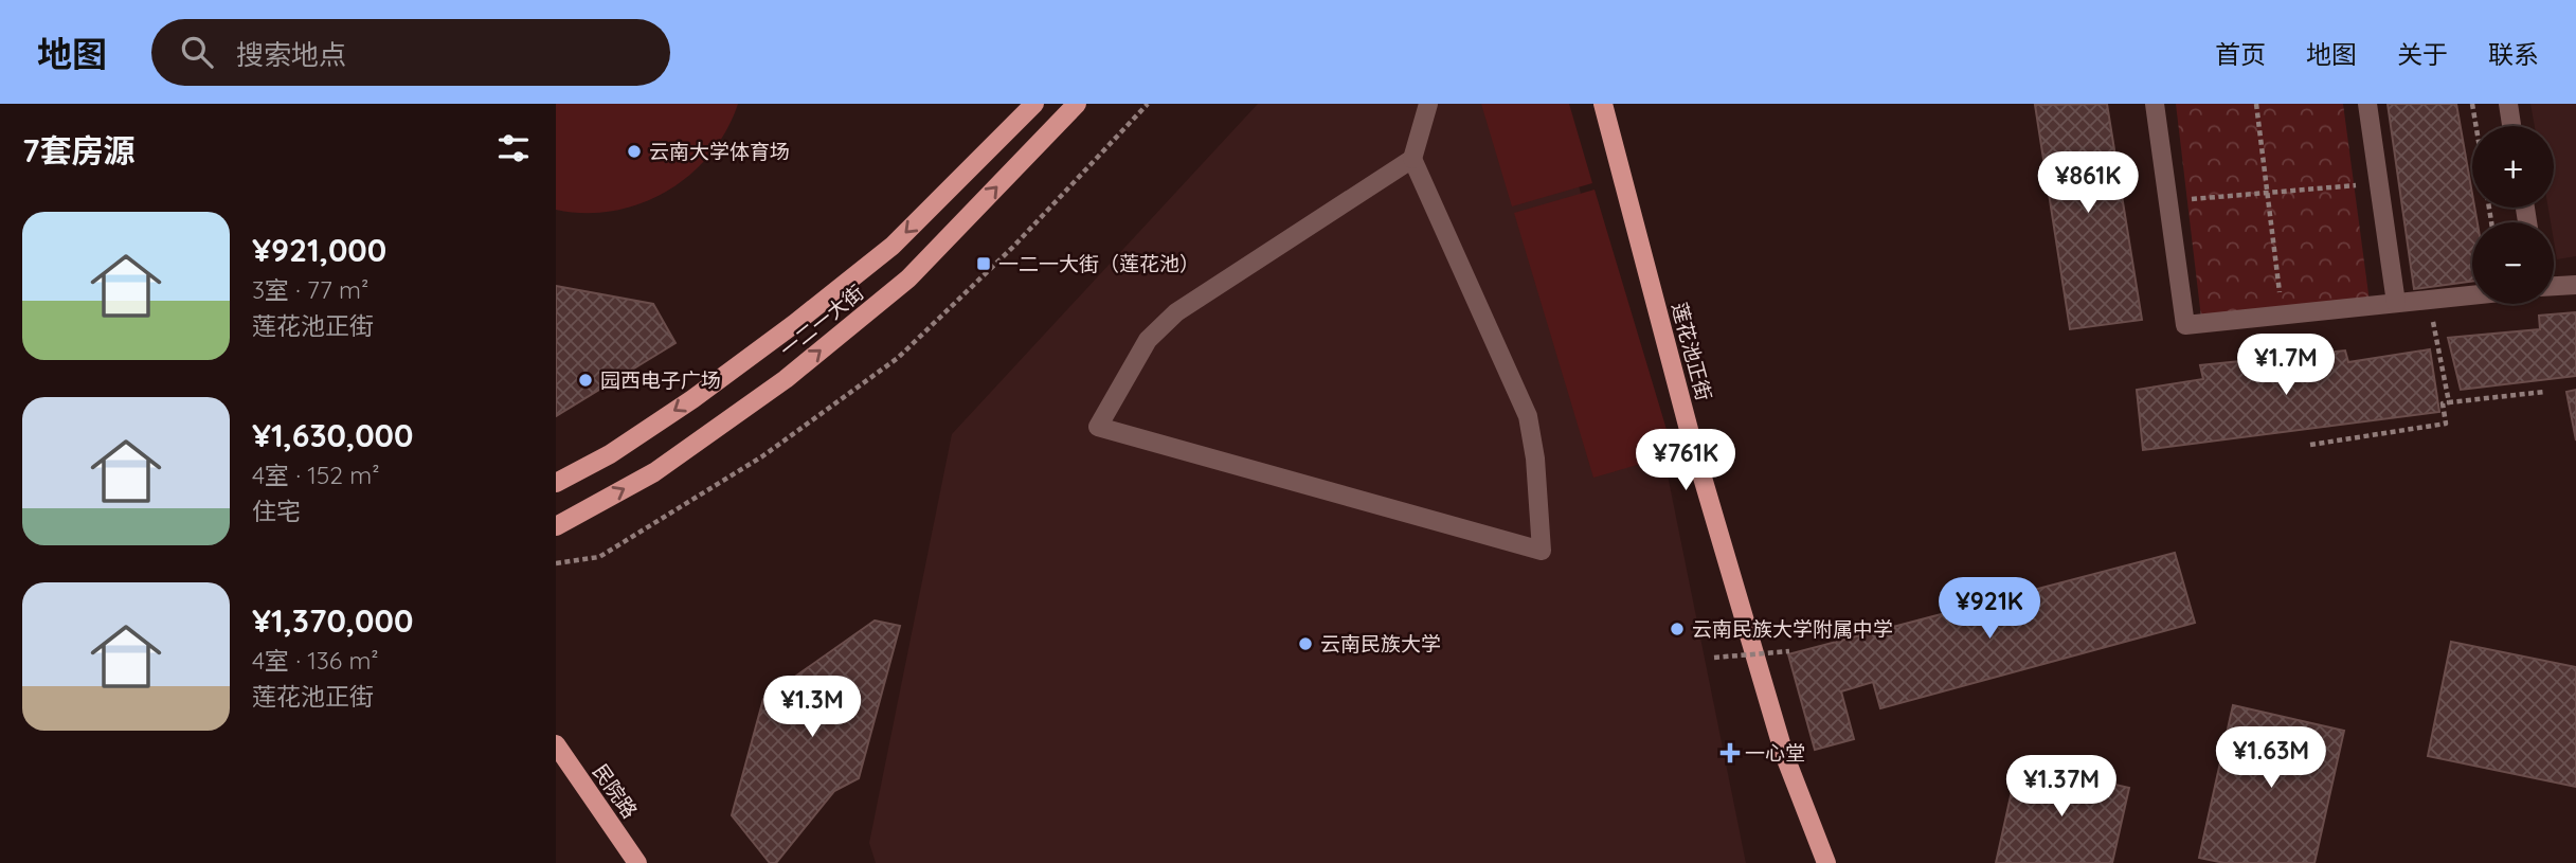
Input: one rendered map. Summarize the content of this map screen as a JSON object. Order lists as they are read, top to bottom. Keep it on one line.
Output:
{"streets":{"main road":["一二一大街","莲花池正街","民院路"]},"places":{"other":["云南大学体育场","园西电子广场","云南民族大学附属中学","云南民族大学"],"transit":["一二一大街（莲花池）"],"health":["一心堂"]},"page":{"header":"地图","search":"搜索地点","nav":["首页","地图","关于","联系"],"heading":"7套房源","map_buttons":["+","−"],"price":["¥861K","¥1.7M","¥761K","¥921K","¥1.3M","¥1.63M","¥1.37M"],"list":[{"name":"¥921,000","note":"3室 · 77 m² · 莲花池正街"},{"name":"¥1,630,000","note":"4室 · 152 m² · 住宅"},{"name":"¥1,370,000","note":"4室 · 136 m² · 莲花池正街"}]}}
